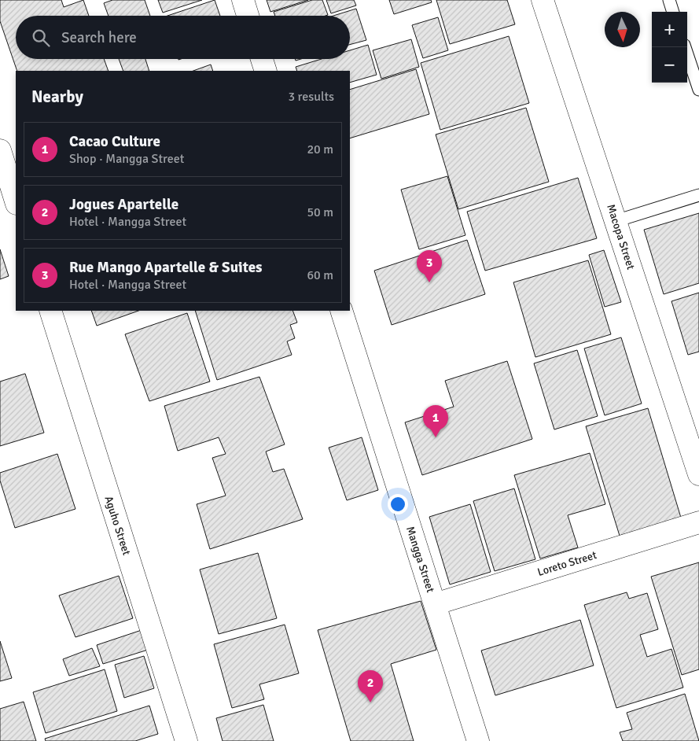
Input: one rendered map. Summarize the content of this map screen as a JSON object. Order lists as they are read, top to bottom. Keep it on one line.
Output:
{"streets":{"street":["Macopa Street","Aguho Street","Mangga Street","Loreto Street"]},"crossings":[["Mangga Street","Loreto Street"]],"north":"bottom","page":{"map_buttons":["+","−"],"search":"Search here","heading":["Nearby","3 results"],"list":[{"mark":"1","name":"Cacao Culture","note":"Shop · Mangga Street","value":"20 m"},{"mark":"2","name":"Jogues Apartelle","note":"Hotel · Mangga Street","value":"50 m"},{"mark":"3","name":"Rue Mango Apartelle & Suites","note":"Hotel · Mangga Street","value":"60 m"}],"pins":["3","1","2"]}}
